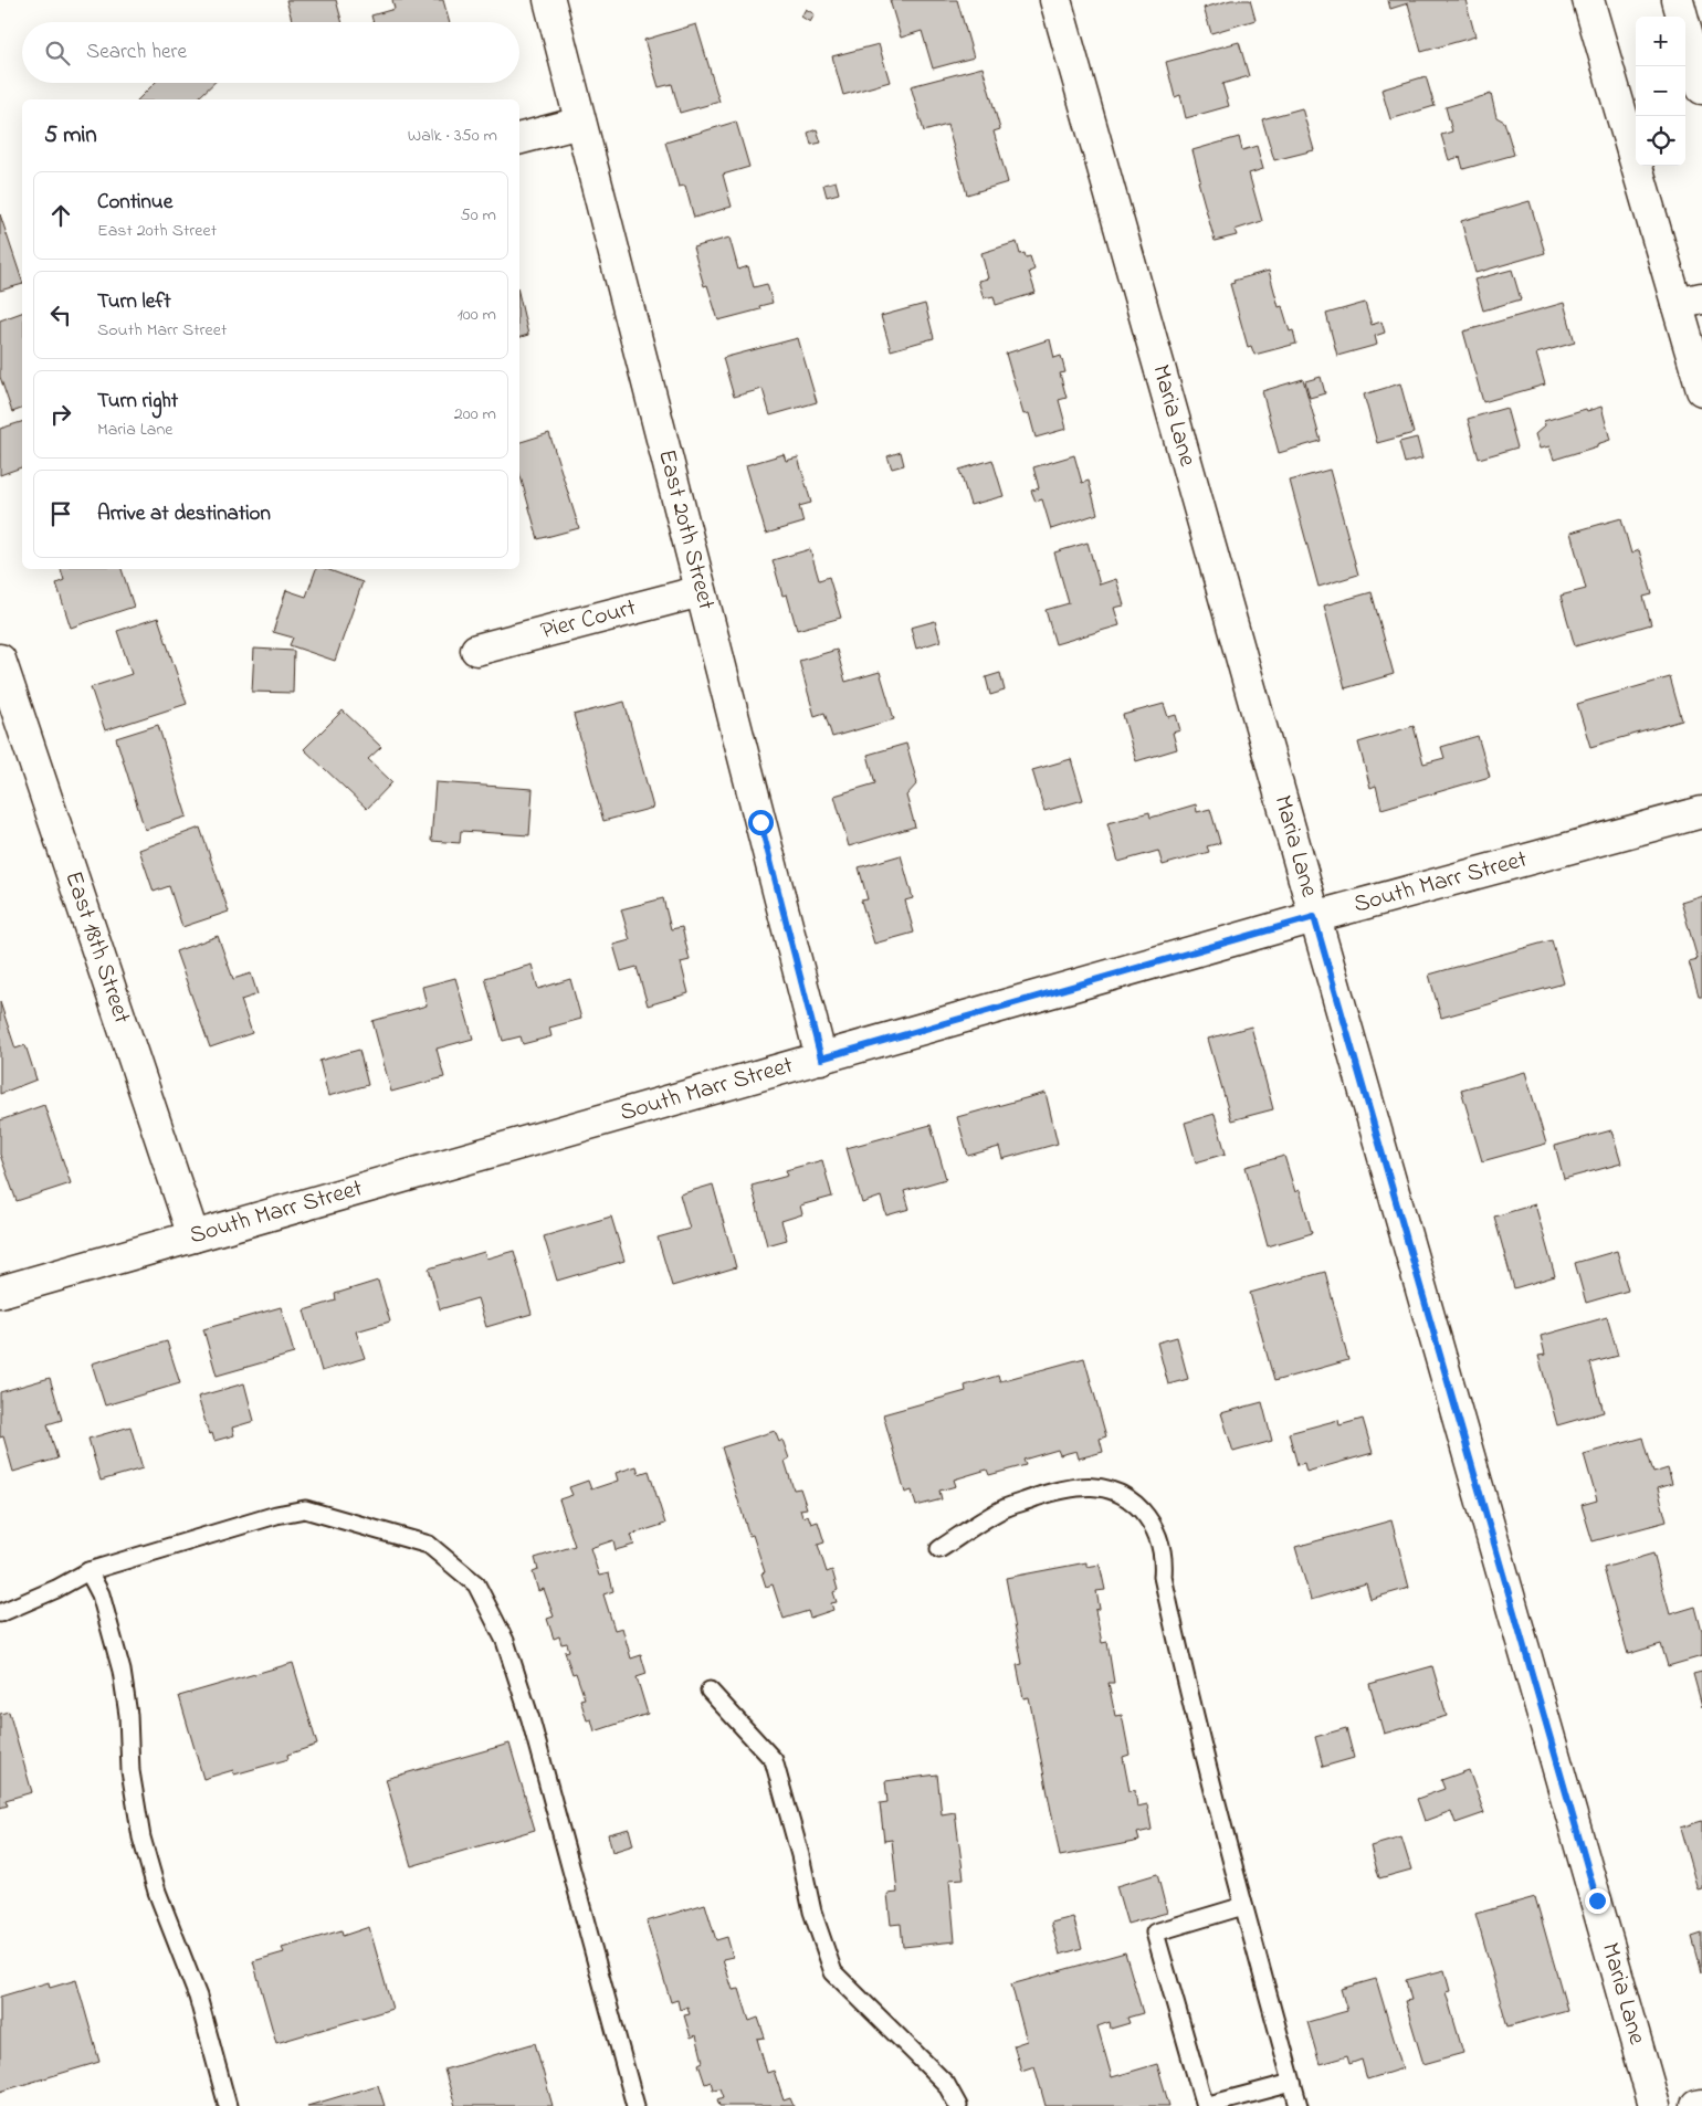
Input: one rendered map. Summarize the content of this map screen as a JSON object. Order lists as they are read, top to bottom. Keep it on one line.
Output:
{"streets":{"street":["Maria Lane","East 20th Street","Pier Court","South Marr Street","East 18th Street"]},"crossings":[["Maria Lane","South Marr Street"],["East 20th Street","Pier Court"],["East 20th Street","South Marr Street"],["South Marr Street","East 18th Street"]],"page":{"map_buttons":["+","−"],"search":"Search here","heading":["5 min","Walk · 350 m"],"list":[["Continue","East 20th Street","50 m"],["Turn left","South Marr Street","100 m"],["Turn right","Maria Lane","200 m"],"Arrive at destination"]}}
